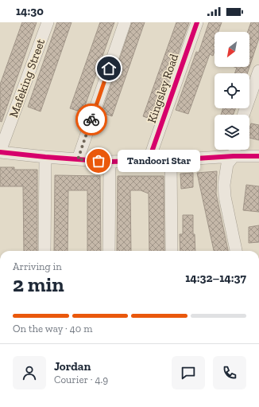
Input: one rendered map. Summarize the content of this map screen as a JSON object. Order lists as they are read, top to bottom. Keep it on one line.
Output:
{"streets":{"street":["Mafeking Street","Kingsley Road"]},"places":["Tandoori Star"],"north":"bottom left","page":{"status":"14:30","bubble":"Tandoori Star","heading":["2 min","Arriving in","14:32–14:37"],"panel":["Jordan","Courier · 4.9"],"bar":"On the way · 40 m"}}
